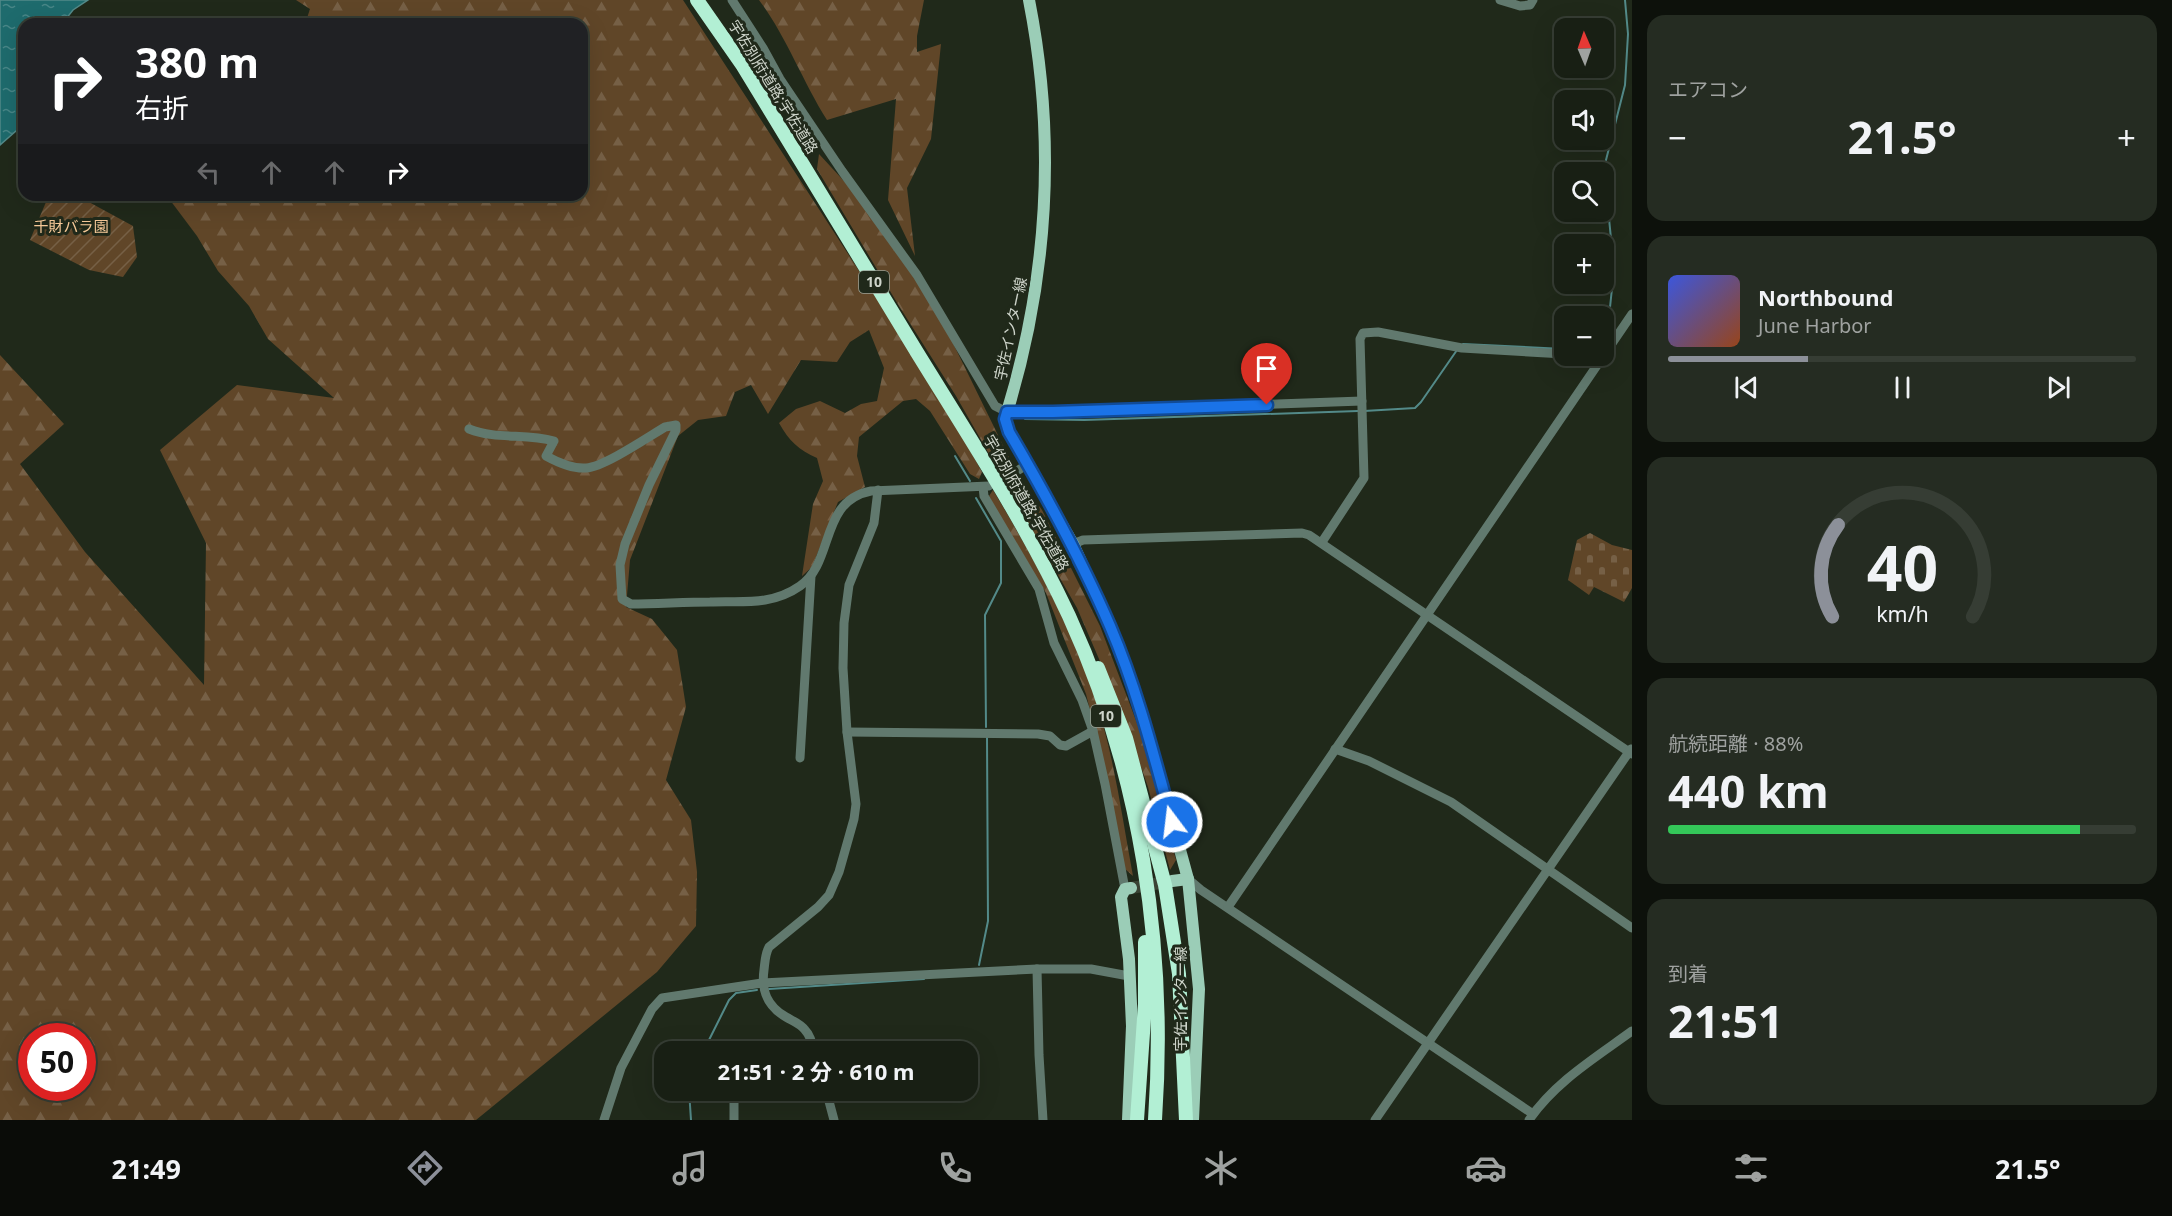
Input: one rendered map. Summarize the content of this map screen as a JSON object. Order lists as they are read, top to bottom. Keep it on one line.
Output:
{"streets":{"highway":["宇佐別府道路;宇佐道路","10"],"main road":["宇佐インター線"]},"parks":["千財バラ園"],"north":"top","page":{"tile":["エアコン",["航続距離 · 88%","440 km"],["到着","21:51"]],"map_buttons":["+","−"],"turn":["380 m","右折"],"heat":["−","21.5°","+"],"song":["Northbound","June Harbor"],"limit":"50","trip":"21:51 · 2 分 · 610 m","tabs":["21:49","21.5°"],"gauge":["40","km/h"]}}
